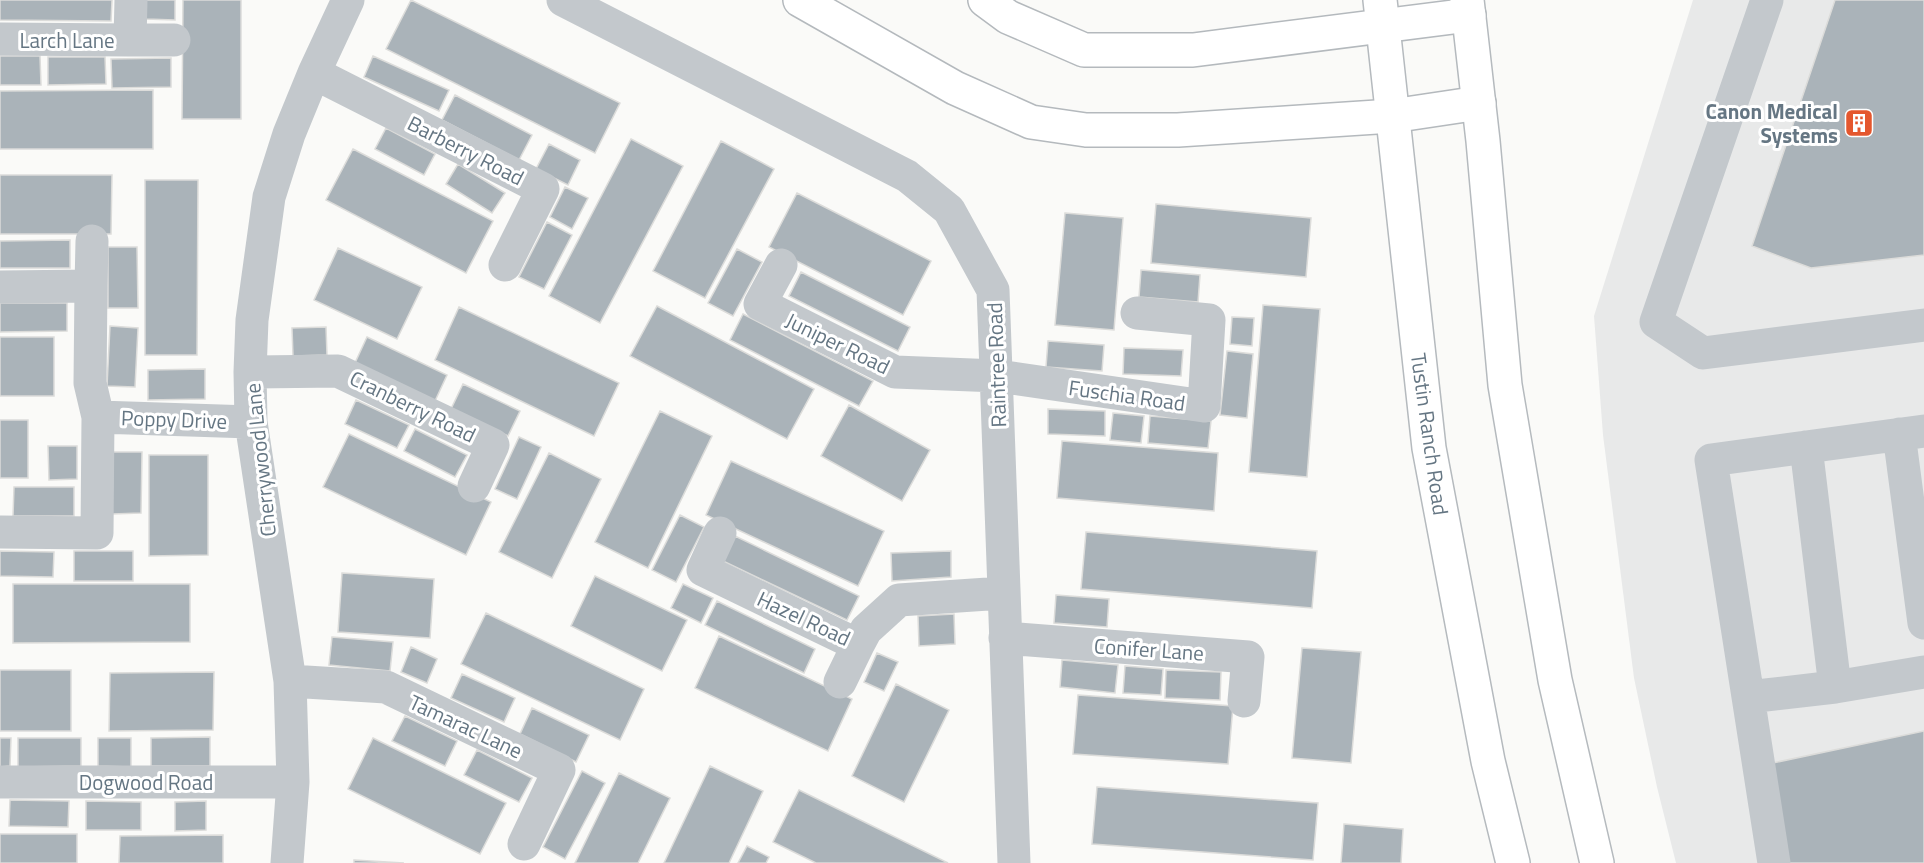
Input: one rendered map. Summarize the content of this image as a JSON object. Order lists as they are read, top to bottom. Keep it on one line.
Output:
{"streets":{"main road":["Tustin Ranch Road"],"street":["Larch Lane","Barberry Road","Juniper Road","Raintree Road","Fuschia Road","Cranberry Road","Poppy Drive","Cherrywood Lane","Hazel Road","Conifer Lane","Tamarac Lane","Dogwood Road"]},"crossings":[["Barberry Road","Cherrywood Lane"],["Juniper Road","Raintree Road"],["Juniper Road","Fuschia Road"],["Raintree Road","Fuschia Road"],["Raintree Road","Hazel Road"],["Raintree Road","Conifer Lane"],["Cranberry Road","Cherrywood Lane"],["Poppy Drive","Cherrywood Lane"],["Cherrywood Lane","Tamarac Lane"],["Cherrywood Lane","Dogwood Road"]],"places":{"building":["Canon Medical Systems"]}}
